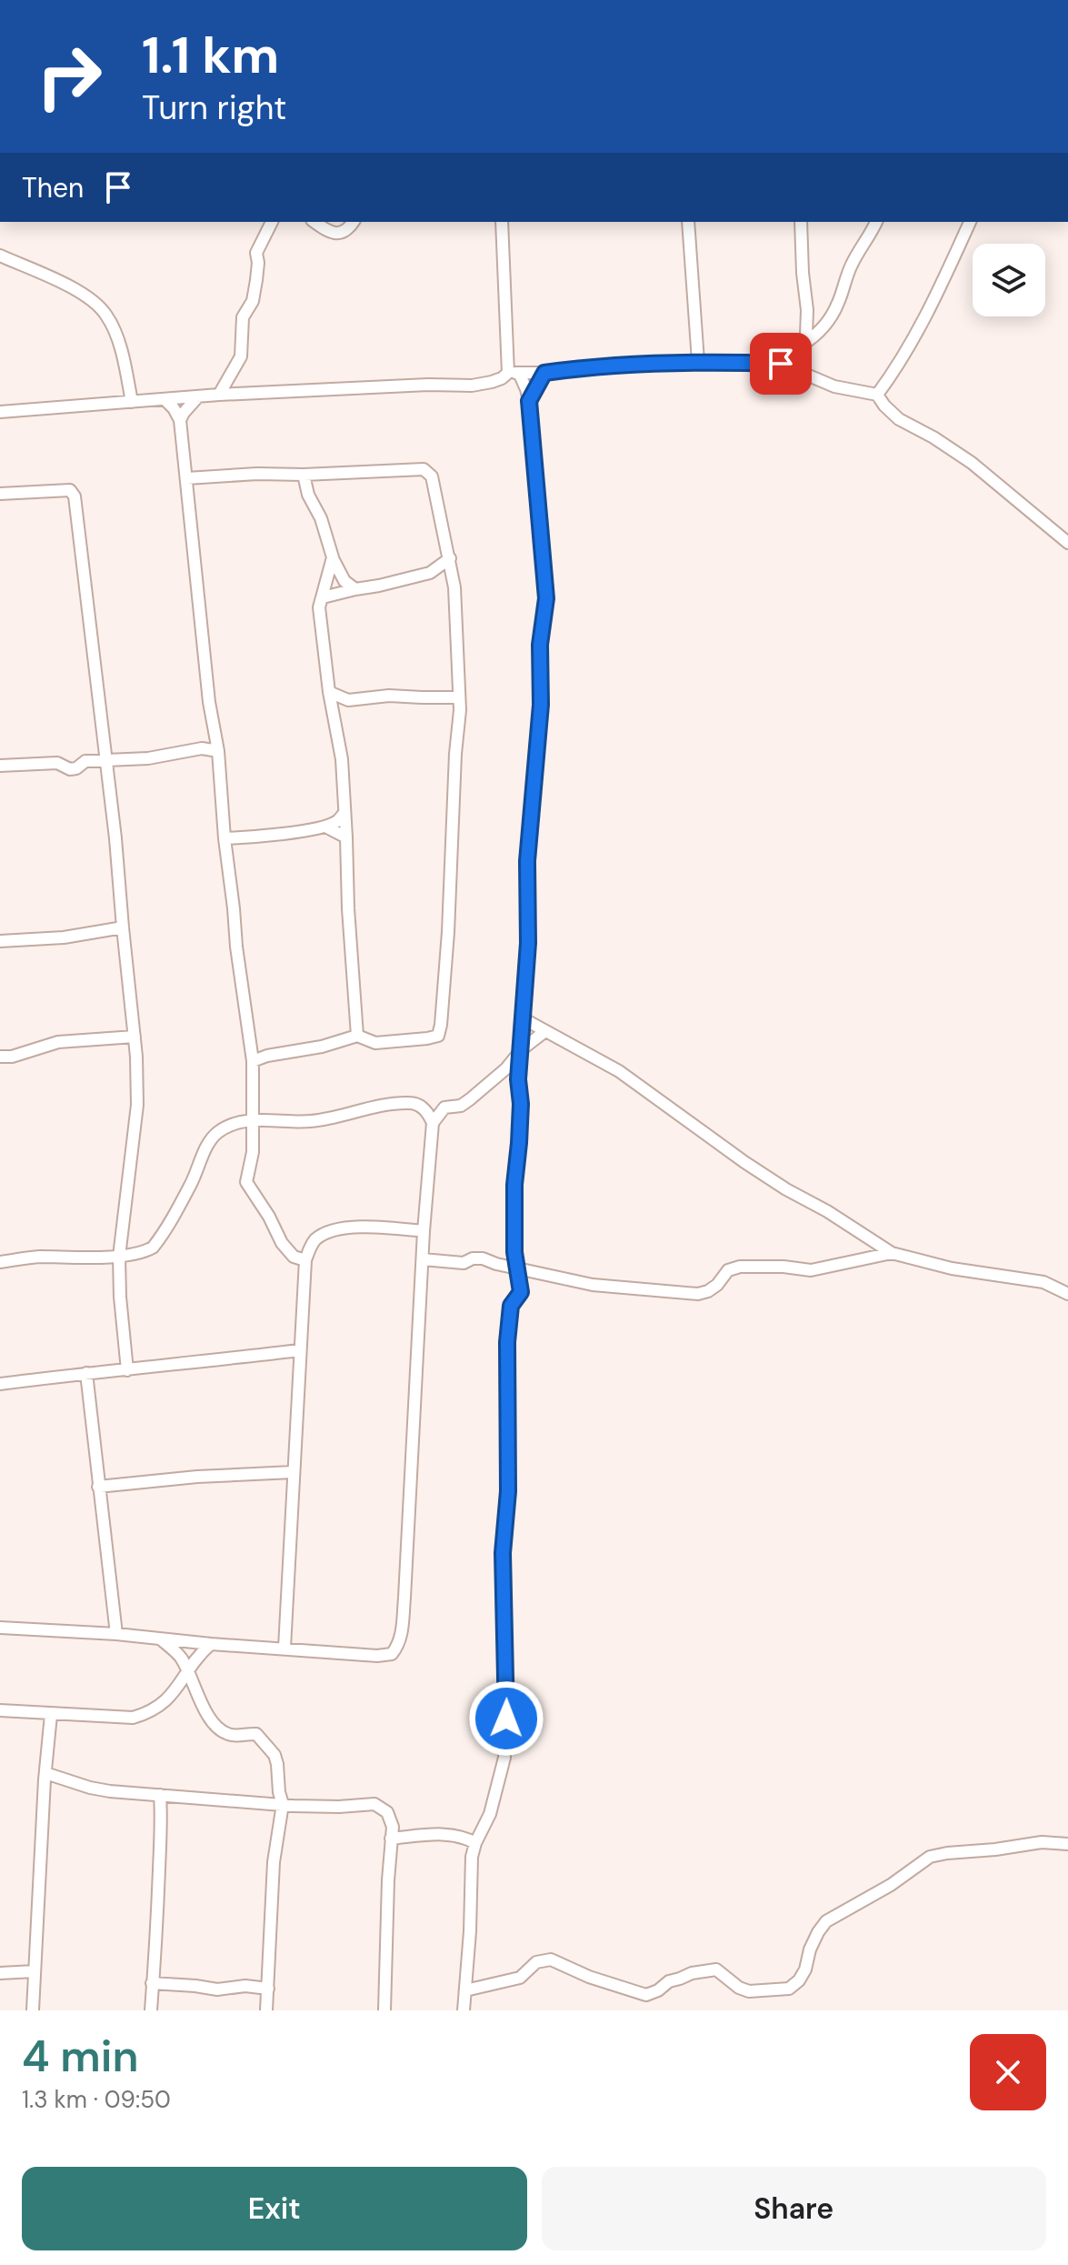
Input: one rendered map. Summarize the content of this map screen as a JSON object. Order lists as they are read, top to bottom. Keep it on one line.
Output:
{"page":{"turn":["1.1 km","Turn right"],"then":"Then","heading":["4 min","1.3 km · 09:50"],"buttons":["Exit","Share"]}}
